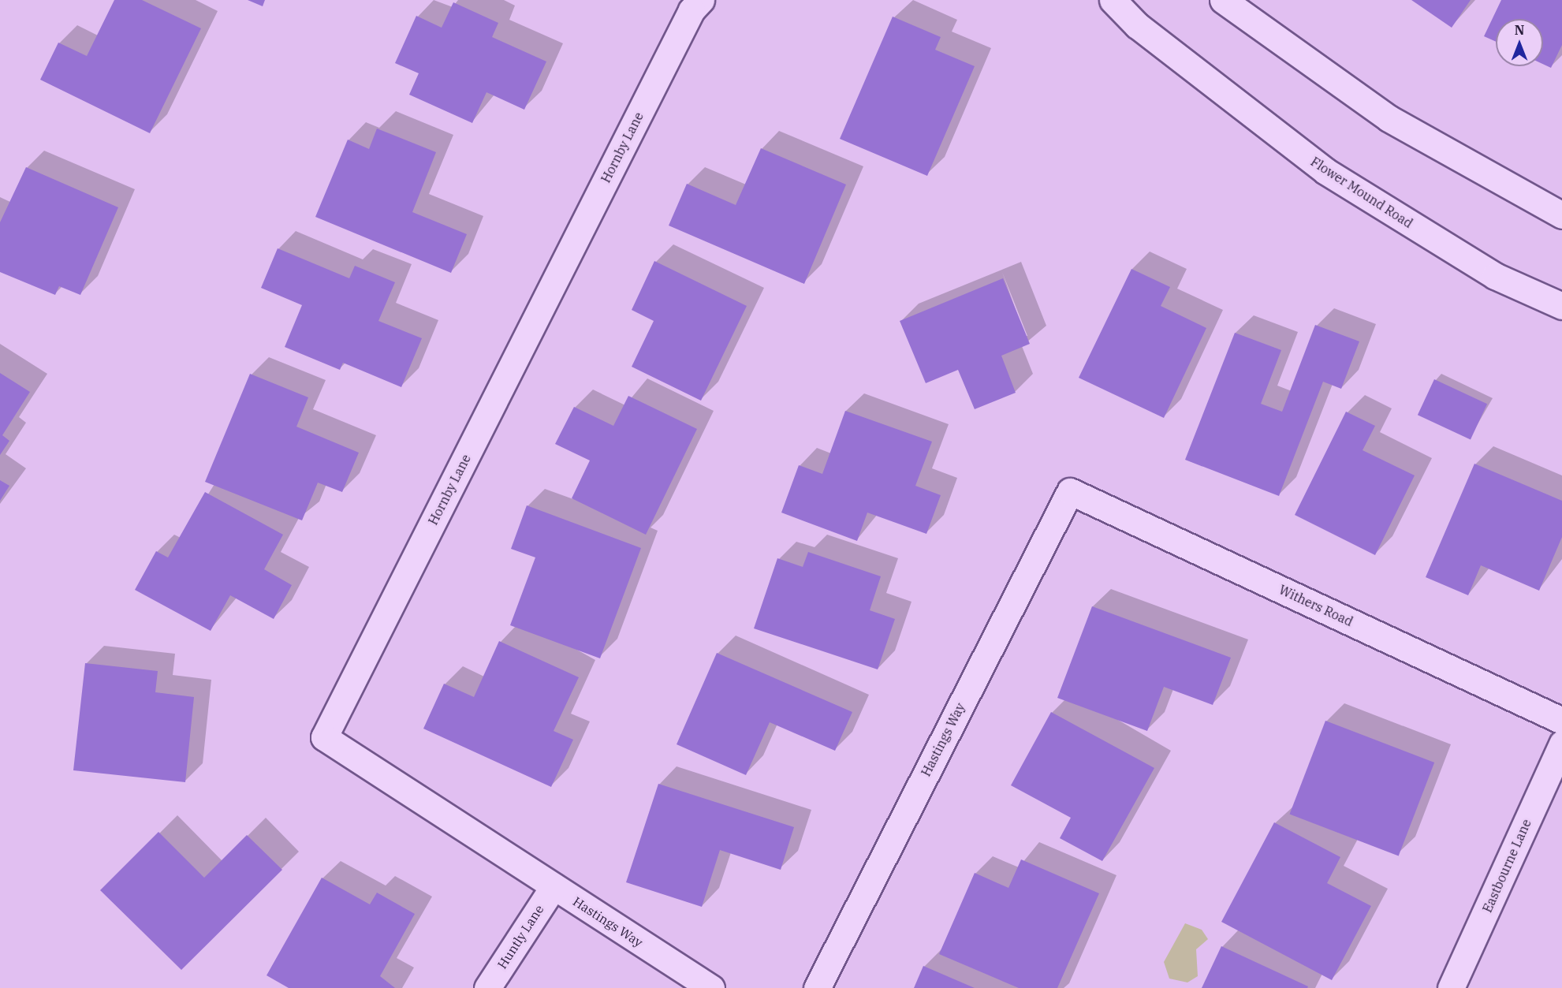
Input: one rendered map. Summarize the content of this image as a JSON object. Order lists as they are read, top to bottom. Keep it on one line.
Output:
{"streets":{"street":["Hornby Lane","Flower Mound Road","Withers Road","Hastings Way","Eastbourne Lane","Huntly Lane"]},"crossings":[["Hornby Lane","Hastings Way"],["Hornby Lane","Huntly Lane"],["Withers Road","Hastings Way"],["Hastings Way","Huntly Lane"]],"north":"top"}
